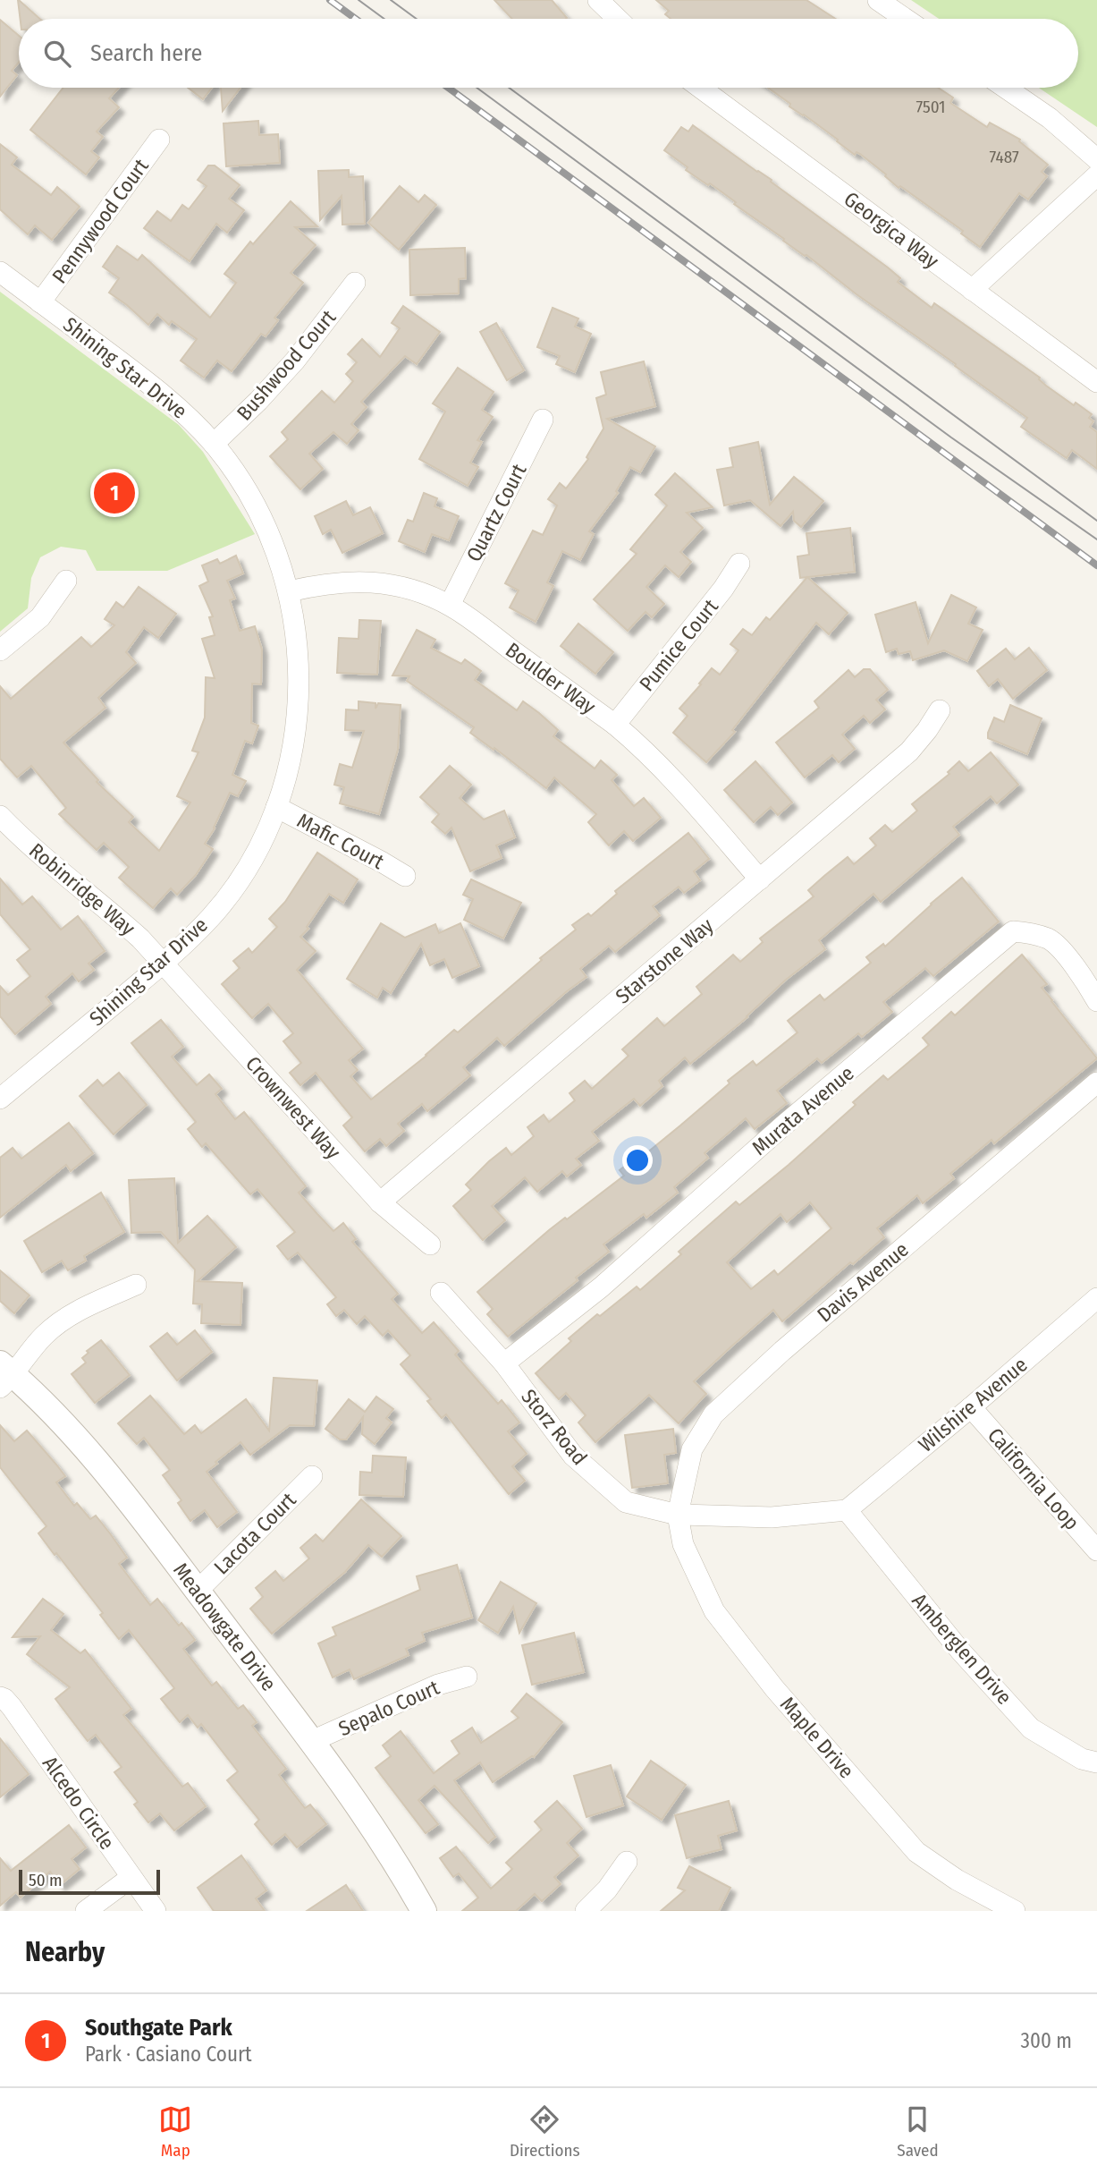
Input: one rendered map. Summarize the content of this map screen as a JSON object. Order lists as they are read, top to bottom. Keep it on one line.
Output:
{"streets":{"street":["Pennywood Court","Georgica Way","Bushwood Court","Shining Star Drive","Quartz Court","Pumice Court","Boulder Way","Mafic Court","Robinridge Way","Starstone Way","Crownwest Way","Murata Avenue","Davis Avenue","Wilshire Avenue","Storz Road","California Loop","Lacota Court","Meadowgate Drive","Amberglen Drive","Sepalo Court","Maple Drive","Alcedo Circle"]},"crossings":[["Pennywood Court","Shining Star Drive"],["Bushwood Court","Shining Star Drive"],["Shining Star Drive","Boulder Way"],["Shining Star Drive","Mafic Court"],["Shining Star Drive","Robinridge Way"],["Shining Star Drive","Crownwest Way"],["Quartz Court","Boulder Way"],["Pumice Court","Boulder Way"],["Boulder Way","Starstone Way"],["Robinridge Way","Crownwest Way"],["Starstone Way","Crownwest Way"],["Murata Avenue","Storz Road"],["Davis Avenue","Storz Road"],["Davis Avenue","Maple Drive"],["Wilshire Avenue","Storz Road"],["Wilshire Avenue","California Loop"],["Wilshire Avenue","Amberglen Drive"],["Storz Road","Amberglen Drive"],["Storz Road","Maple Drive"],["Lacota Court","Meadowgate Drive"],["Meadowgate Drive","Sepalo Court"]],"house_numbers":["7501","7487"],"scale_bar":"50 m","page":{"search":"Search here","pins":"1","scale":"50 m","heading":"Nearby","list":[{"mark":"1","name":"Southgate Park","note":"Park · Casiano Court","value":"300 m"}],"nav":["Map","Directions","Saved"]}}
